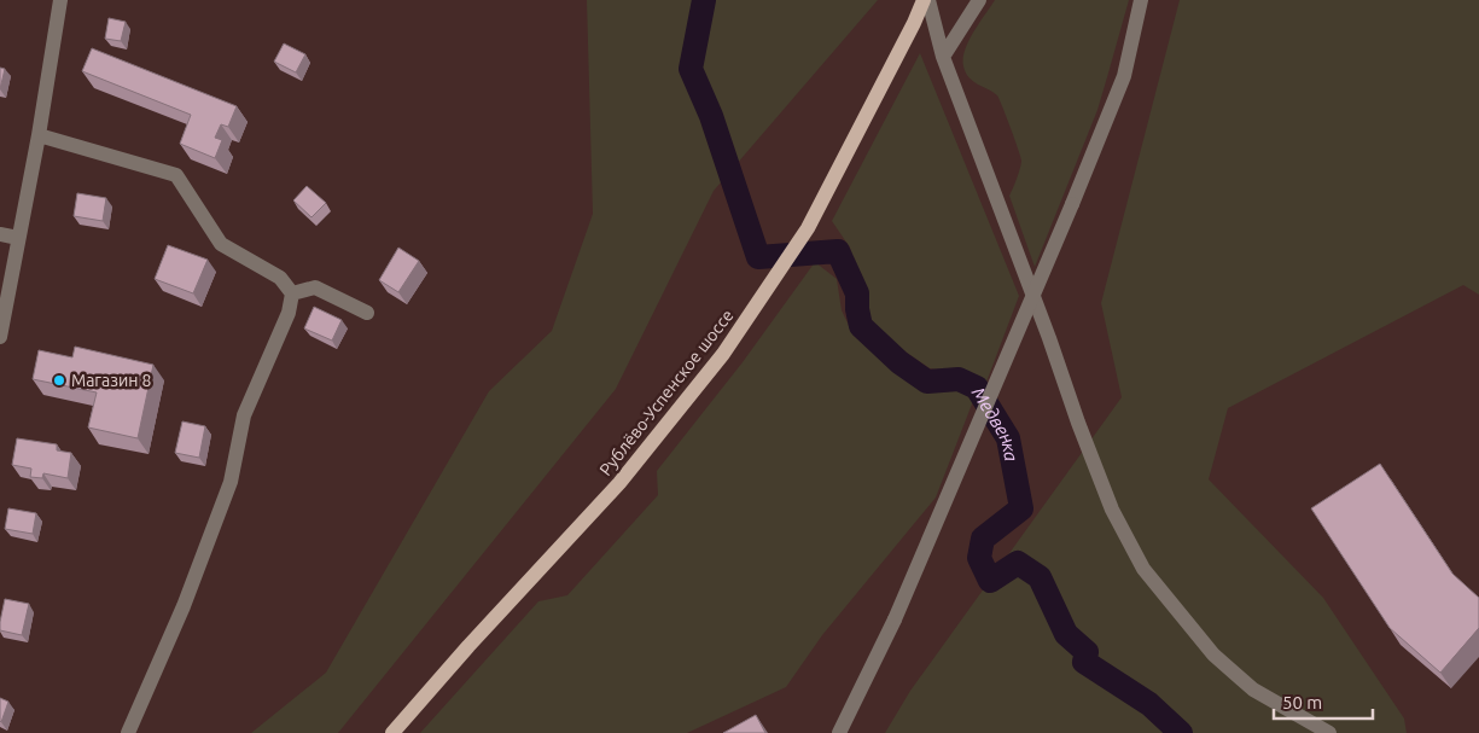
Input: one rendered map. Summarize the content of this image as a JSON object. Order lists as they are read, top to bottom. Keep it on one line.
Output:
{"streets":{"main road":["Рублёво-Успенское шоссе"]},"water":["Медвенка"],"places":["Магазин 8"],"scale_bar":"50 m"}
